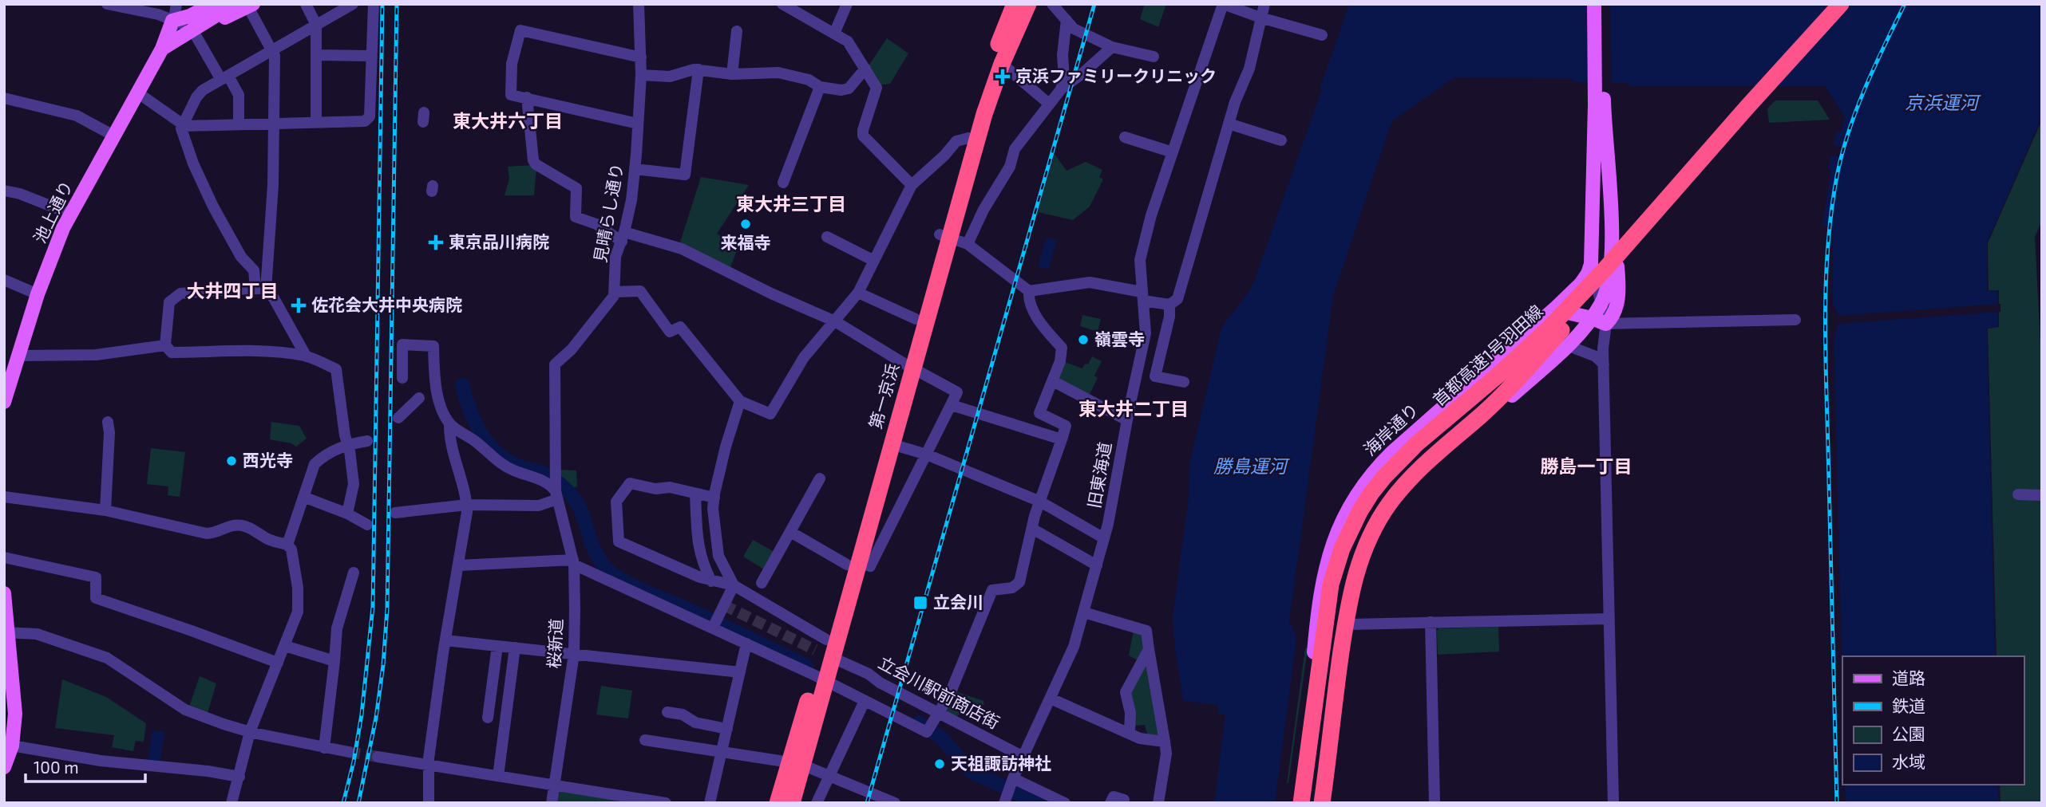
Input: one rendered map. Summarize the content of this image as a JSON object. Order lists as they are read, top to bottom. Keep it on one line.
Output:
{"streets":{"highway":["首都高速1号羽田線","第一京浜"],"main road":["池上通り","海岸通り"],"street":["見晴らし通り","旧東海道","桜新道","立会川駅前商店街"]},"crossings":[["見晴らし通り","桜新道"],["第一京浜","立会川駅前商店街"],["旧東海道","立会川駅前商店街"]],"districts":["東大井六丁目","東大井三丁目","大井四丁目","東大井二丁目","勝島一丁目"],"water":["京浜運河","勝島運河"],"places":{"health":["京浜ファミリークリニック","東京品川病院","佐花会大井中央病院"],"other":["来福寺","嶺雲寺","西光寺","天祖諏訪神社"],"transit":["立会川"]},"legend":["道路","鉄道","公園","水域"],"scale_bar":"100 m"}
